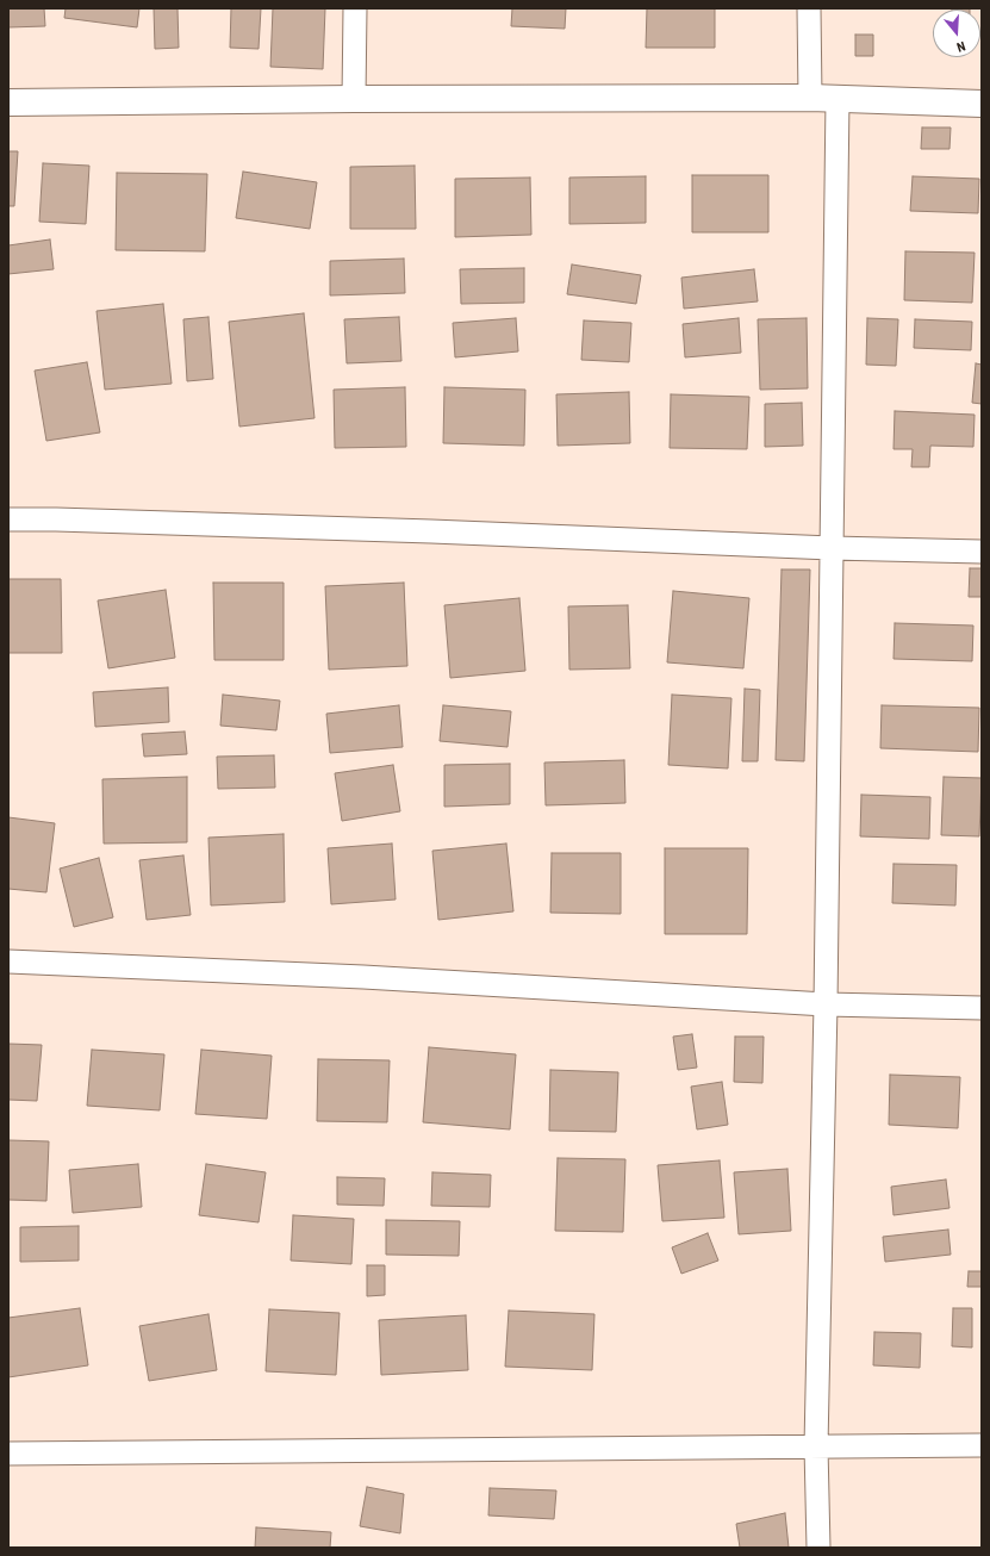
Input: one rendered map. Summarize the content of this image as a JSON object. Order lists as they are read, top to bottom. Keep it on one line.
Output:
{"north":"bottom"}
